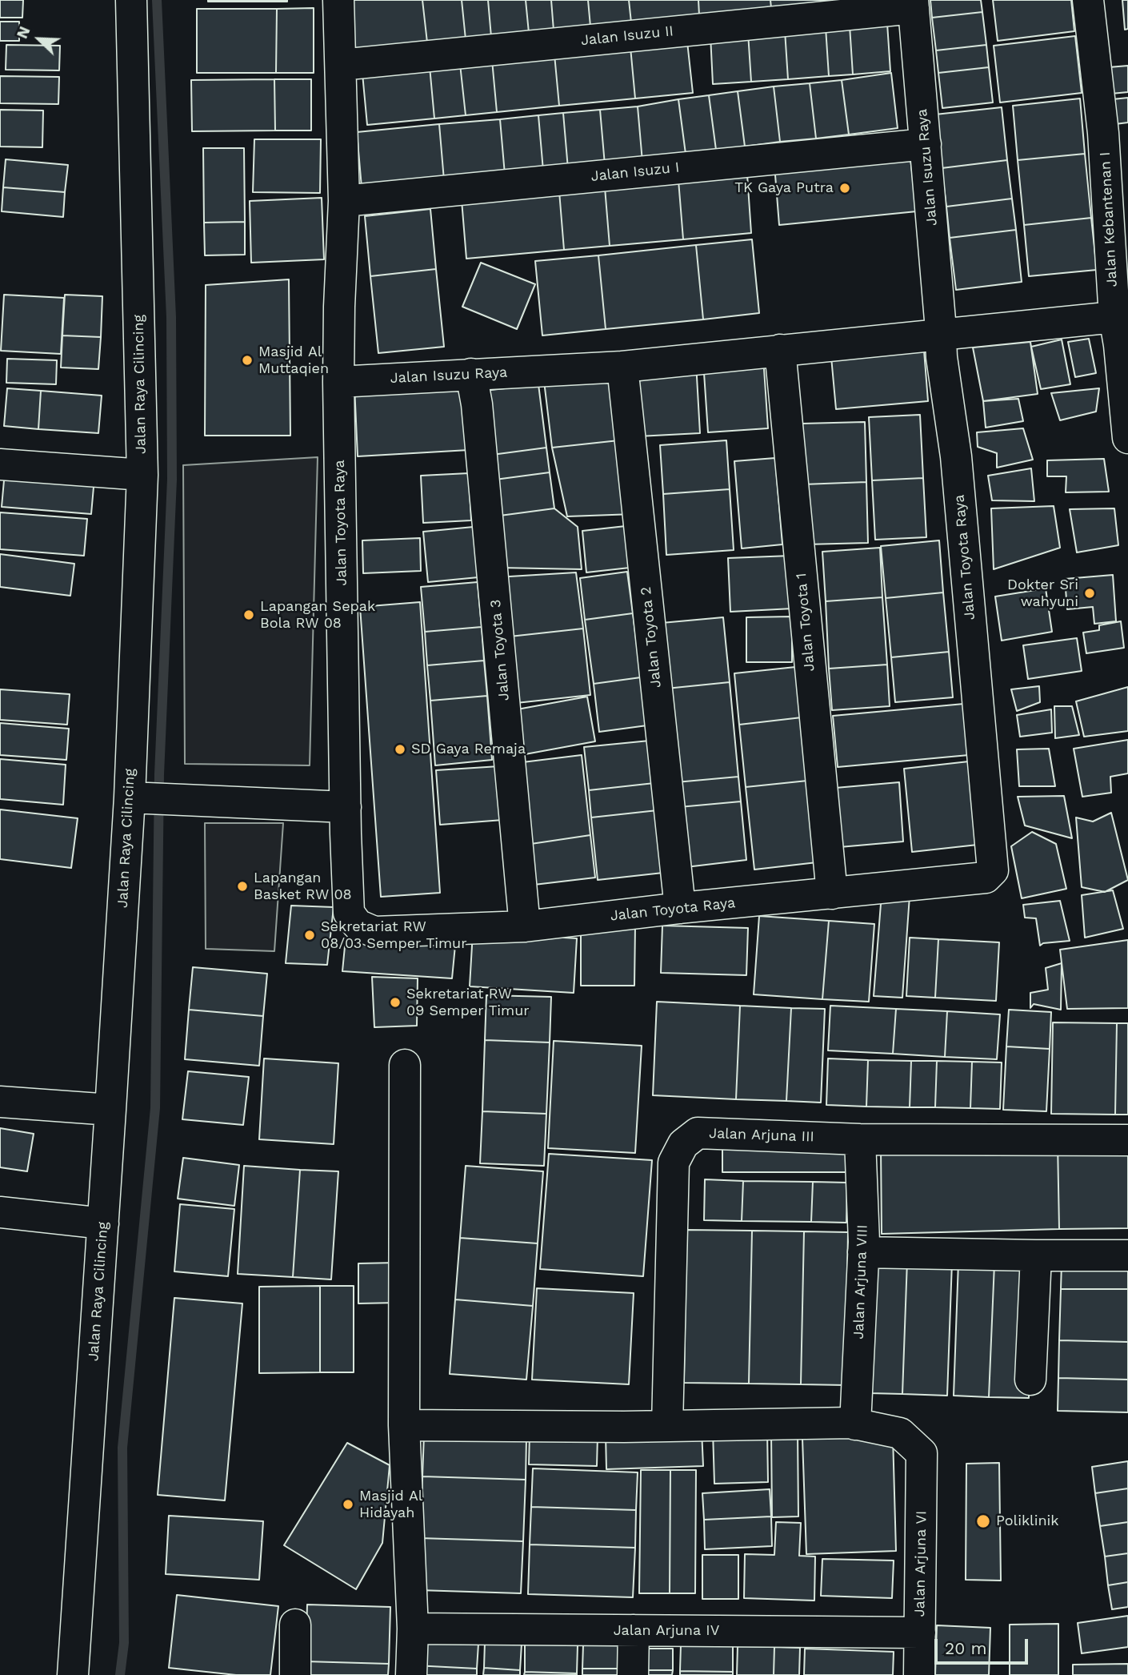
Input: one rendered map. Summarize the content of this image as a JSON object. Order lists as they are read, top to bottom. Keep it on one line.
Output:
{"streets":{"street":["Jalan Isuzu II","Jalan Isuzu Raya","Jalan Isuzu I","Jalan Kebantenan I","Jalan Raya Cilincing","Jalan Toyota Raya","Jalan Toyota 1","Jalan Toyota 2","Jalan Toyota 3","Jalan Arjuna III","Jalan Arjuna VIII","Jalan Arjuna VI","Jalan Arjuna IV"]},"crossings":[["Jalan Isuzu II","Jalan Isuzu Raya"],["Jalan Isuzu Raya","Jalan Isuzu I"],["Jalan Isuzu Raya","Jalan Kebantenan I"],["Jalan Isuzu Raya","Jalan Toyota Raya"],["Jalan Isuzu Raya","Jalan Toyota 1"],["Jalan Isuzu Raya","Jalan Toyota 2"],["Jalan Isuzu Raya","Jalan Toyota 3"],["Jalan Toyota Raya","Jalan Toyota 1"],["Jalan Toyota Raya","Jalan Toyota 2"],["Jalan Toyota Raya","Jalan Toyota 3"],["Jalan Arjuna III","Jalan Arjuna VIII"],["Jalan Arjuna VIII","Jalan Arjuna VI"],["Jalan Arjuna VI","Jalan Arjuna IV"]],"places":["TK Gaya Putra","Masjid Al Muttaqien","Dokter Sri wahyuni","Lapangan Sepak Bola RW 08","SD Gaya Remaja","Lapangan Basket RW 08","Sekretariat RW 08/03 Semper Timur","Sekretariat RW 09 Semper Timur","Masjid Al Hidayah","Poliklinik"],"scale_bar":"20 m","north":"top left"}
